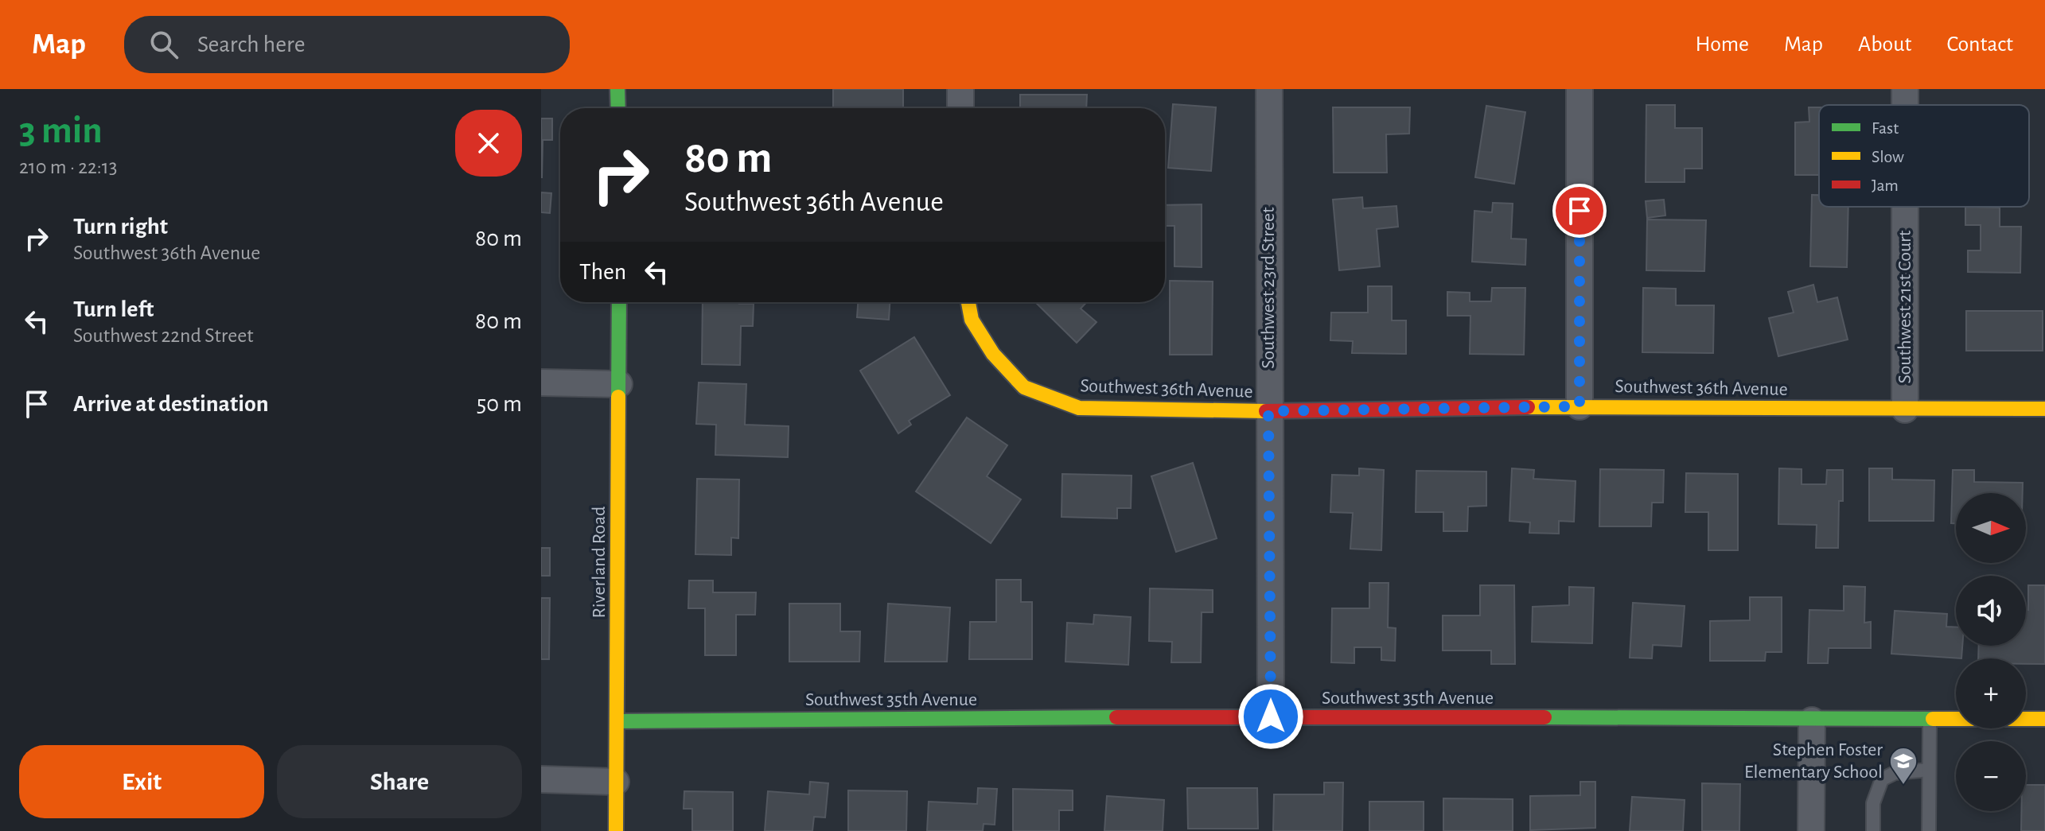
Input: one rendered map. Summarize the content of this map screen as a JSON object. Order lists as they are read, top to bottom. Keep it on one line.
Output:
{"streets":{"street":["Southwest 23rd Street","Southwest 21st Court","Southwest 36th Avenue","Riverland Road","Southwest 35th Avenue"]},"crossings":[["Southwest 23rd Street","Southwest 36th Avenue"],["Southwest 23rd Street","Southwest 35th Avenue"],["Southwest 21st Court","Southwest 36th Avenue"],["Riverland Road","Southwest 35th Avenue"]],"places":{"school or university":["Stephen Foster Elementary School"]},"legend":["Fast","Slow","Jam"],"north":"right","page":{"header":"Map","search":"Search here","nav":["Home","Map","About","Contact"],"heading":["3 min","210 m · 22:13"],"turn":["80 m","Southwest 36th Avenue"],"list":[{"name":"Turn right","note":"Southwest 36th Avenue","value":"80 m"},{"name":"Turn left","note":"Southwest 22nd Street","value":"80 m"},{"name":"Arrive at destination","value":"50 m"}],"then":"Then","map_buttons":["+","−"],"buttons":["Exit","Share"]}}
